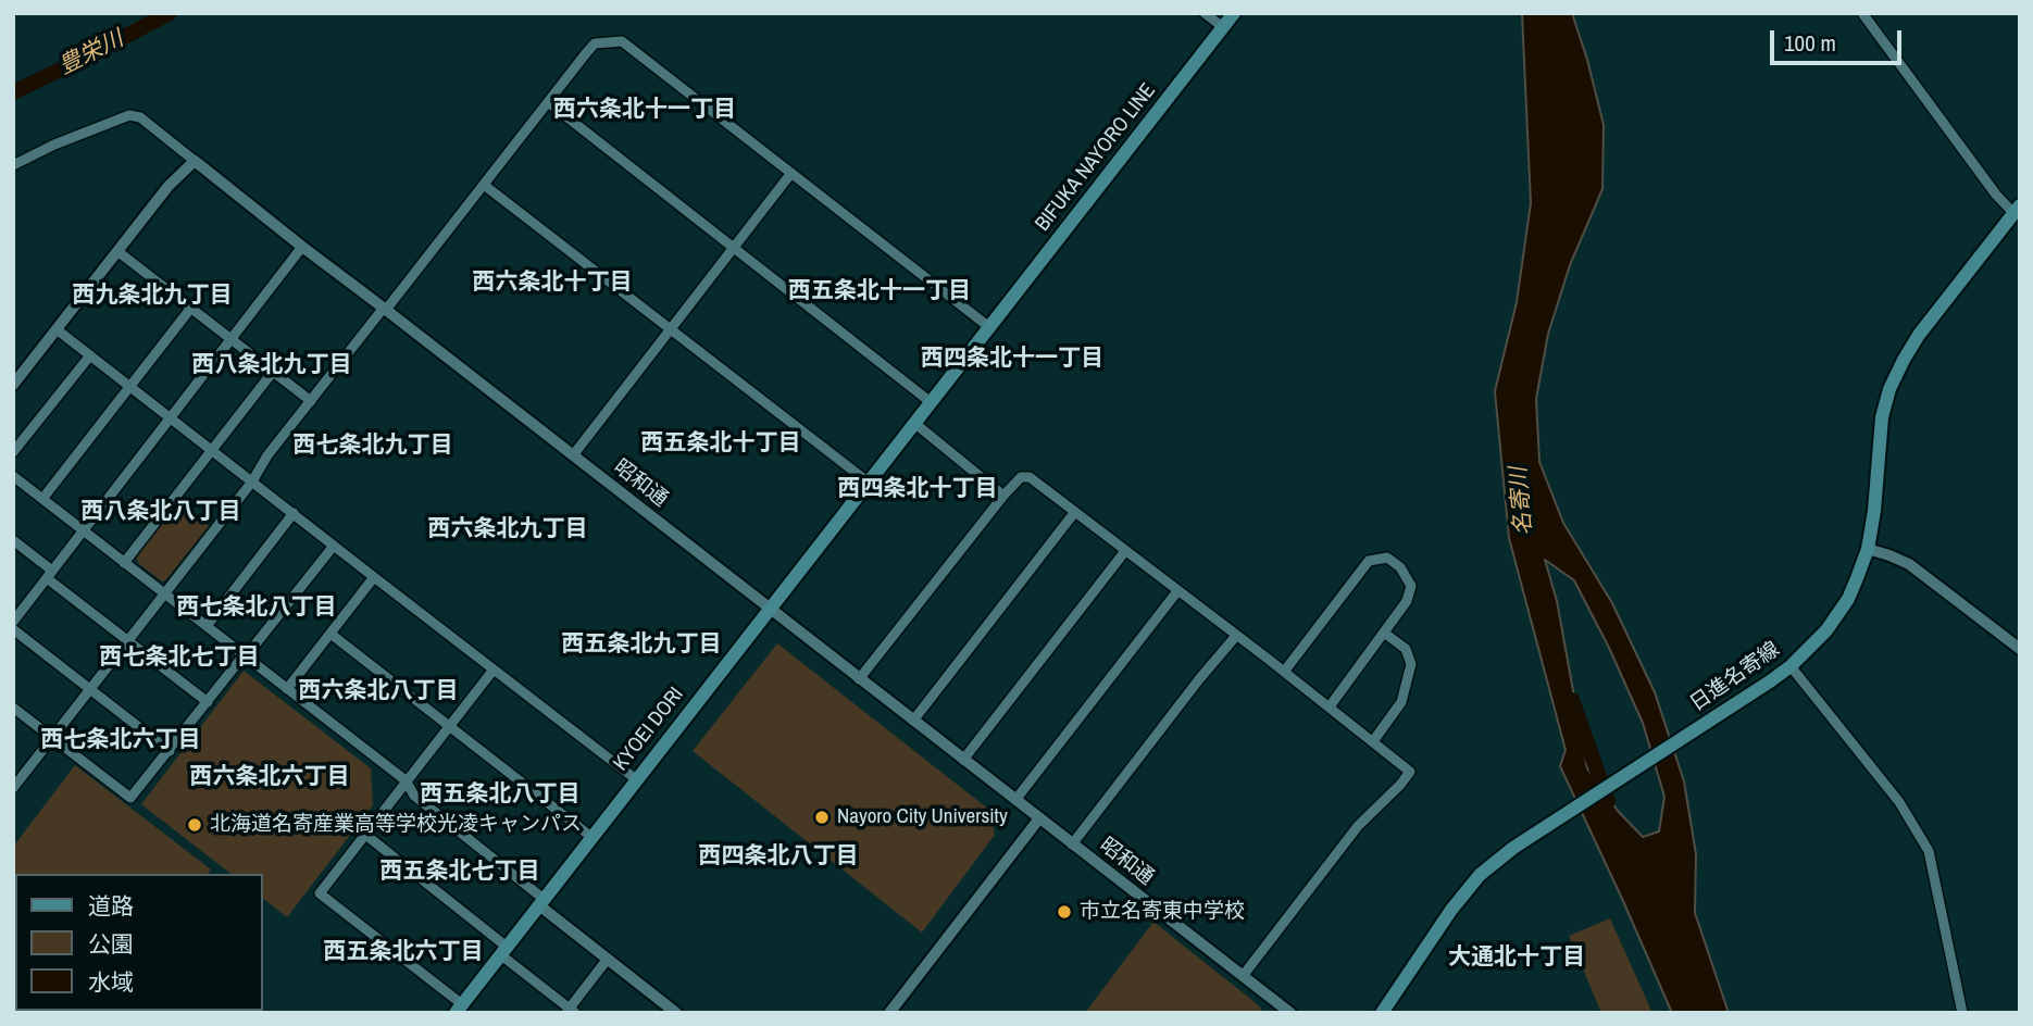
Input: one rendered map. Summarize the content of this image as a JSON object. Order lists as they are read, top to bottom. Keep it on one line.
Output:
{"streets":{"main road":["BIFUKA NAYORO LINE","日進名寄線","KYOEI DORI"],"street":["昭和通"]},"crossings":[["BIFUKA NAYORO LINE","KYOEI DORI"],["昭和通","KYOEI DORI"]],"districts":["西六条北十一丁目","西六条北十丁目","西五条北十一丁目","西九条北九丁目","西四条北十一丁目","西八条北九丁目","西五条北十丁目","西七条北九丁目","西四条北十丁目","西八条北八丁目","西六条北九丁目","西七条北八丁目","西五条北九丁目","西七条北七丁目","西六条北八丁目","西七条北六丁目","西六条北六丁目","西五条北八丁目","西四条北八丁目","西五条北七丁目","西五条北六丁目","大通北十丁目"],"water":["豊栄川","名寄川"],"places":["Nayoro City University","北海道名寄産業高等学校光凌キャンパス","市立名寄東中学校"],"legend":["道路","公園","水域"],"scale_bar":"100 m"}
